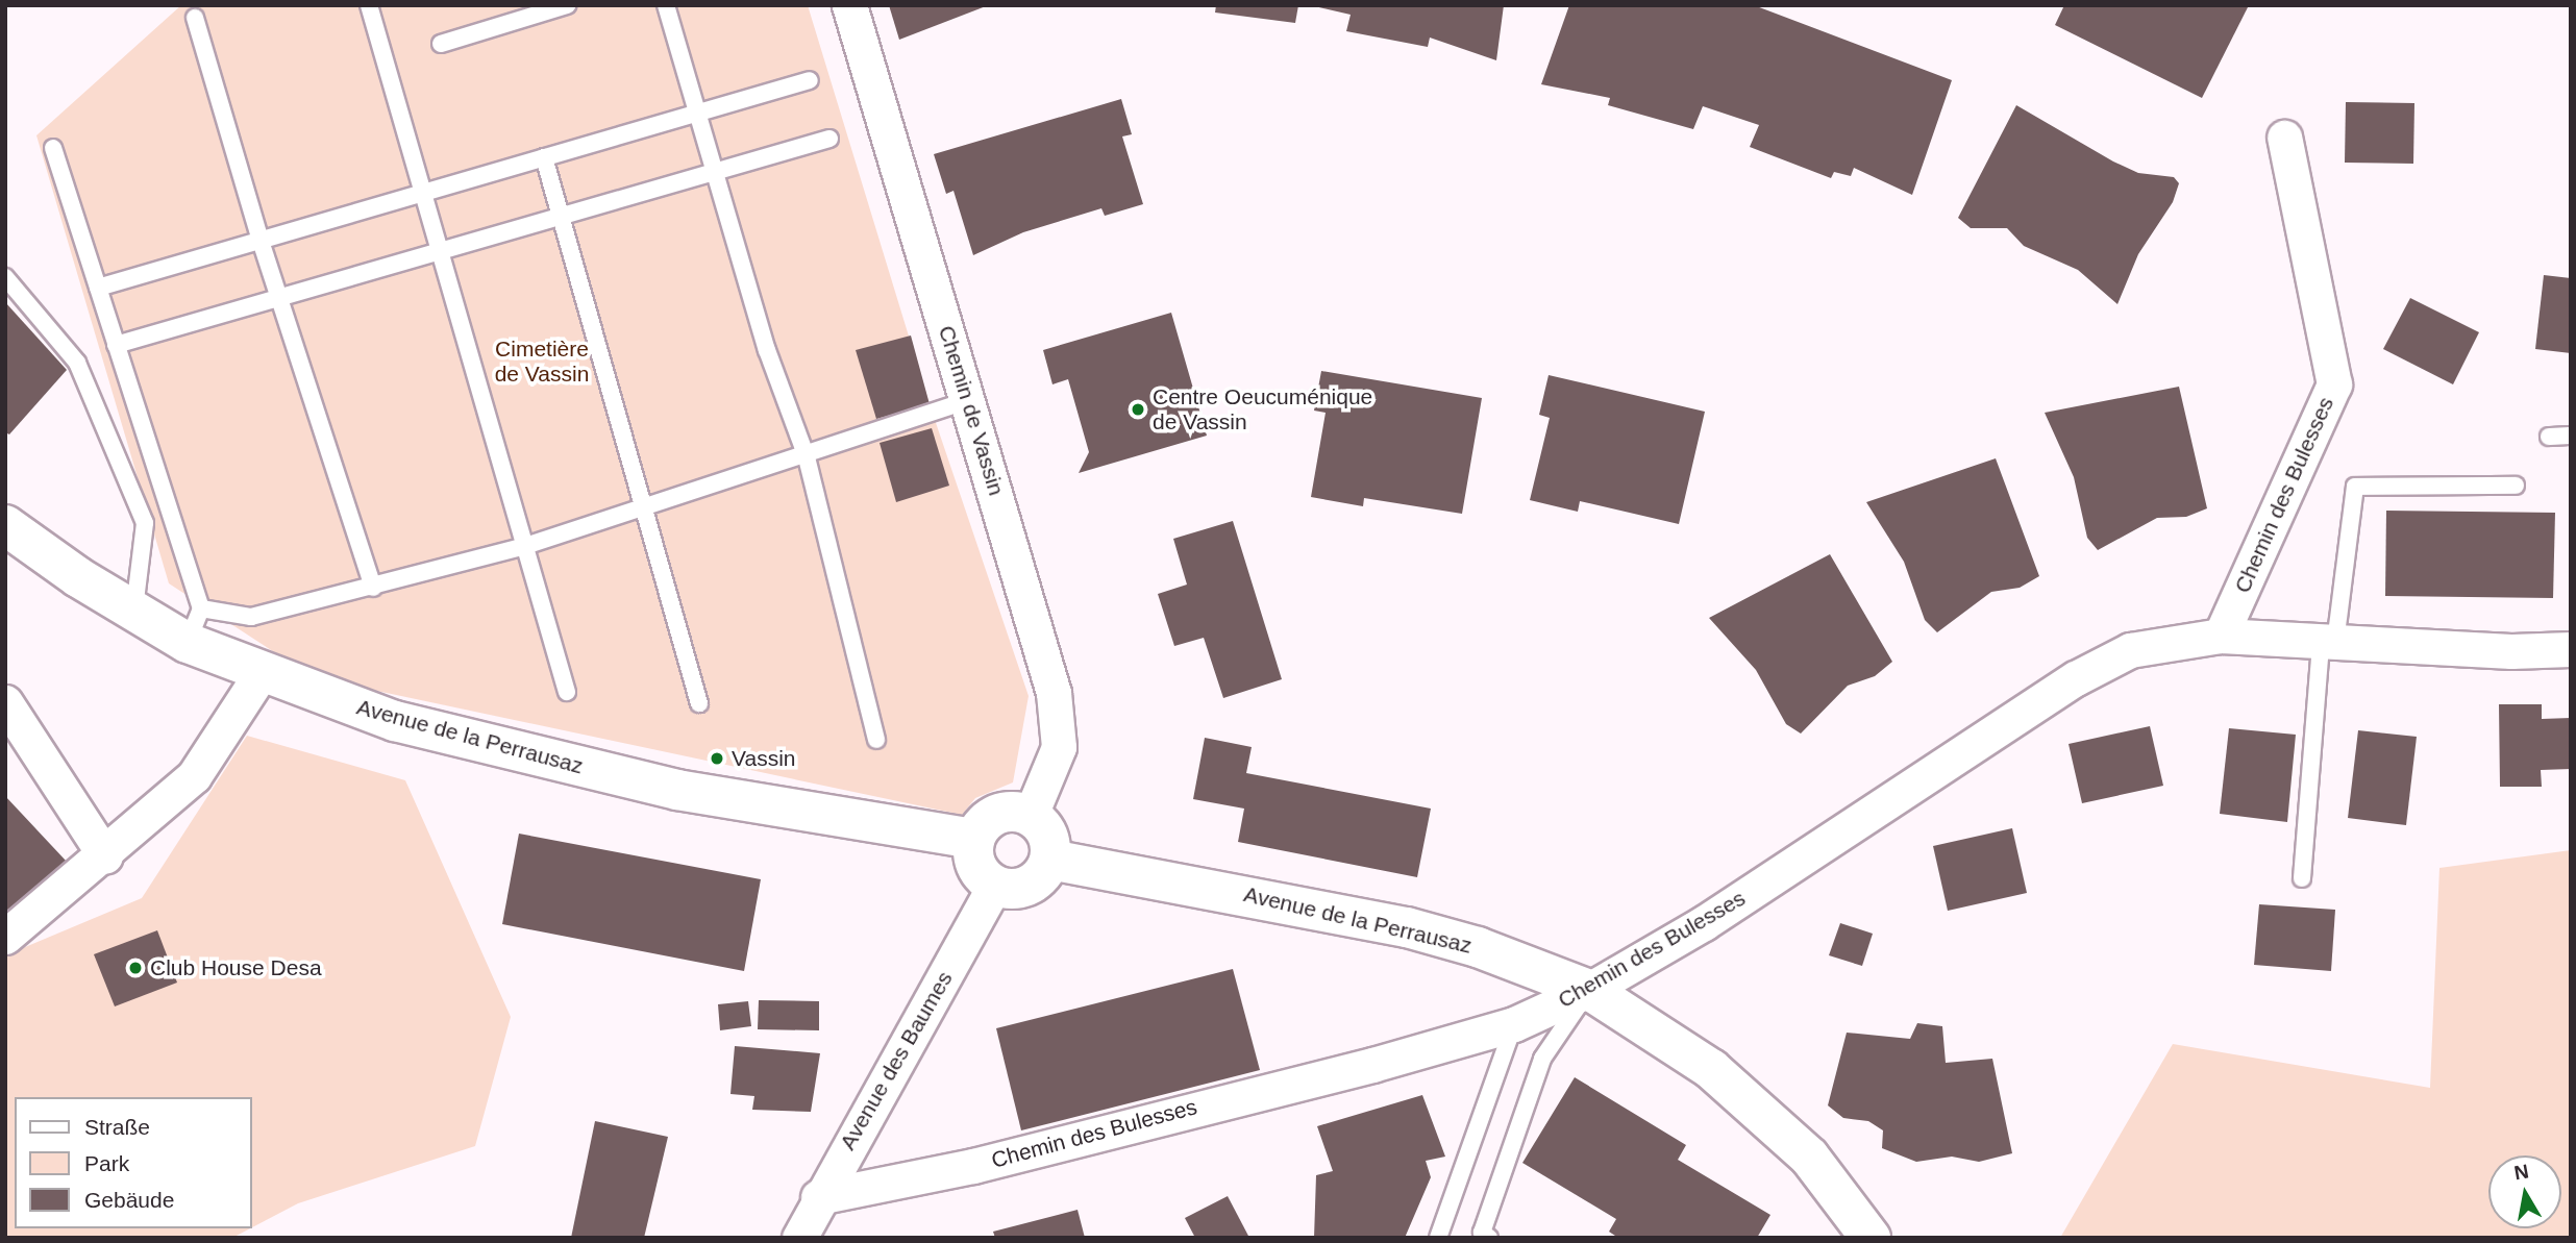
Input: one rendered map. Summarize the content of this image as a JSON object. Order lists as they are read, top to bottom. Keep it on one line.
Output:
{"streets":{"street":["Chemin de Vassin","Chemin des Bulesses","Avenue de la Perrausaz","Avenue des Baumes"]},"crossings":[["Chemin de Vassin","Avenue de la Perrausaz"],["Chemin de Vassin","Avenue des Baumes"],["Chemin des Bulesses","Avenue de la Perrausaz"],["Chemin des Bulesses","Avenue des Baumes"],["Avenue de la Perrausaz","Avenue des Baumes"]],"parks":["Cimetière de Vassin"],"places":["Centre Oeucuménique de Vassin","Vassin","Club House Desa"],"legend":["Straße","Park","Gebäude"],"north":"top"}
